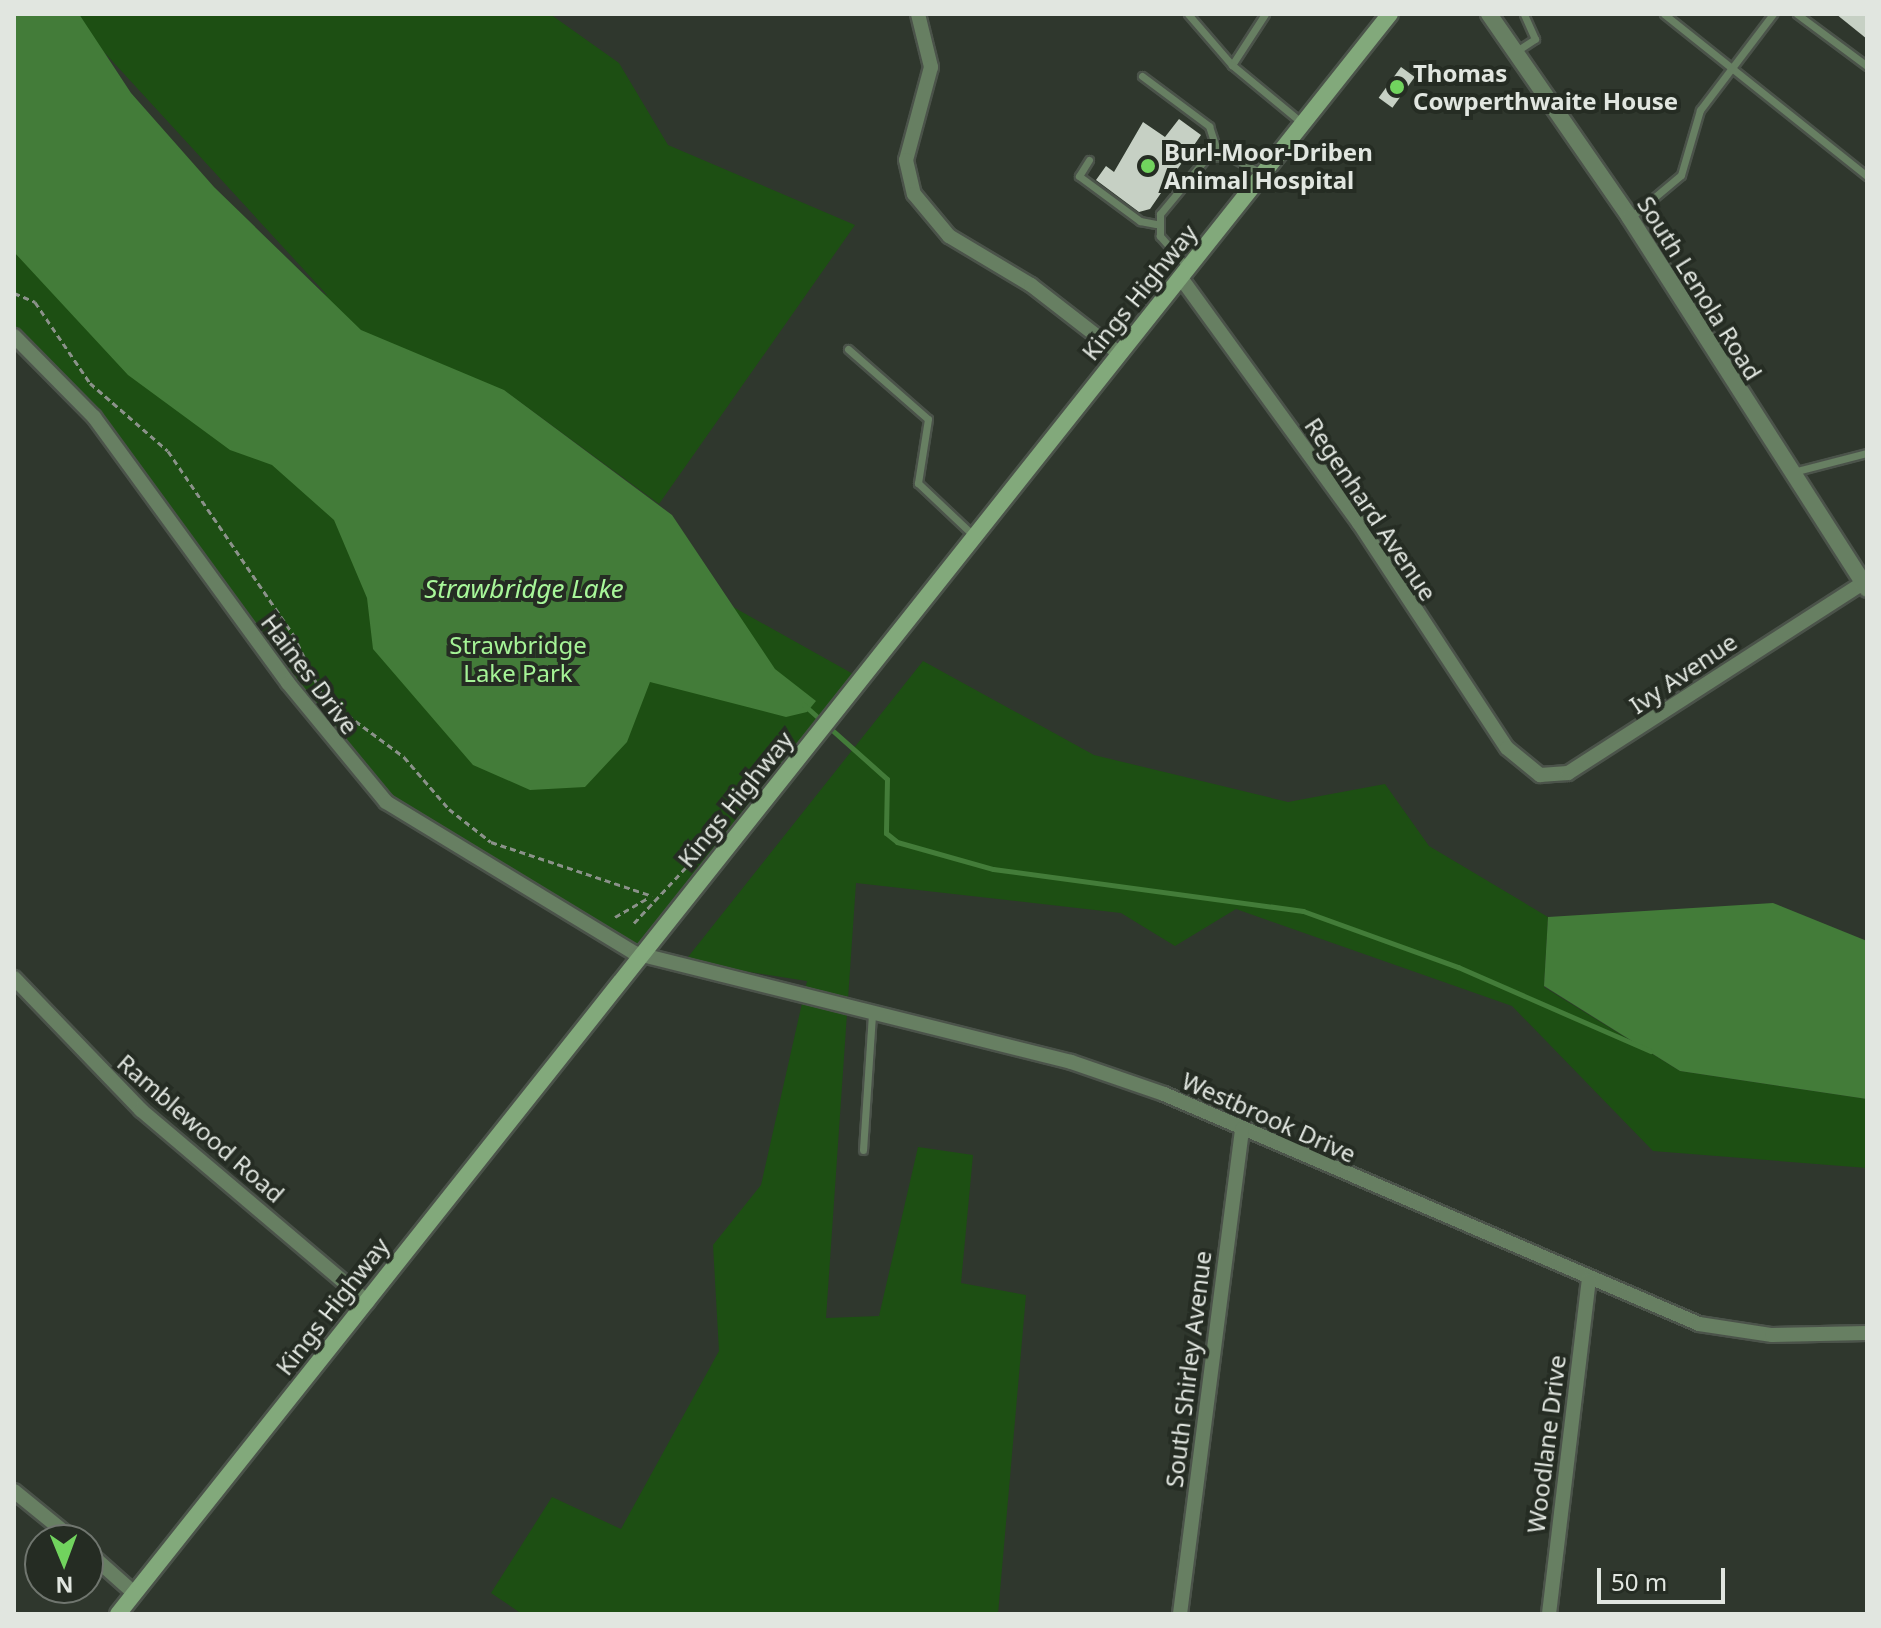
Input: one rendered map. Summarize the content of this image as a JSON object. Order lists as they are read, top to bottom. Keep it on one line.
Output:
{"streets":{"main road":["Kings Highway"],"street":["South Lenola Road","Regenhard Avenue","Ivy Avenue","Haines Drive","Westbrook Drive","Ramblewood Road","South Shirley Avenue","Woodlane Drive"]},"crossings":[["South Lenola Road","Ivy Avenue"],["Kings Highway","Regenhard Avenue"],["Kings Highway","Haines Drive"],["Kings Highway","Westbrook Drive"],["Kings Highway","Ramblewood Road"],["Regenhard Avenue","Ivy Avenue"],["Haines Drive","Westbrook Drive"],["Westbrook Drive","South Shirley Avenue"],["Westbrook Drive","Woodlane Drive"]],"water":["Strawbridge Lake"],"parks":["Strawbridge Lake Park"],"places":["Thomas Cowperthwaite House","Burl-Moor-Driben Animal Hospital"],"scale_bar":"50 m","north":"bottom"}
